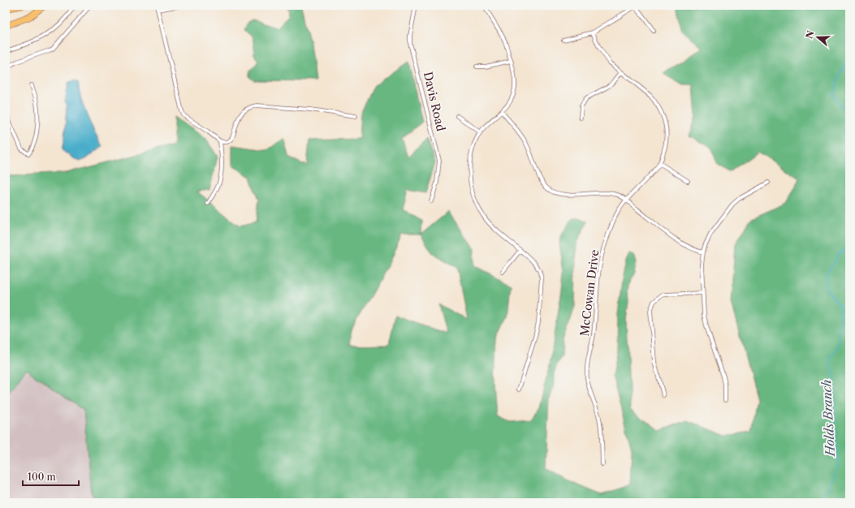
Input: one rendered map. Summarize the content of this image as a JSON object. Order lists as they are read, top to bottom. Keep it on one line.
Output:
{"streets":{"street":["Davis Road","McCowan Drive"]},"water":["Holds Branch"],"scale_bar":"100 m","north":"left"}
